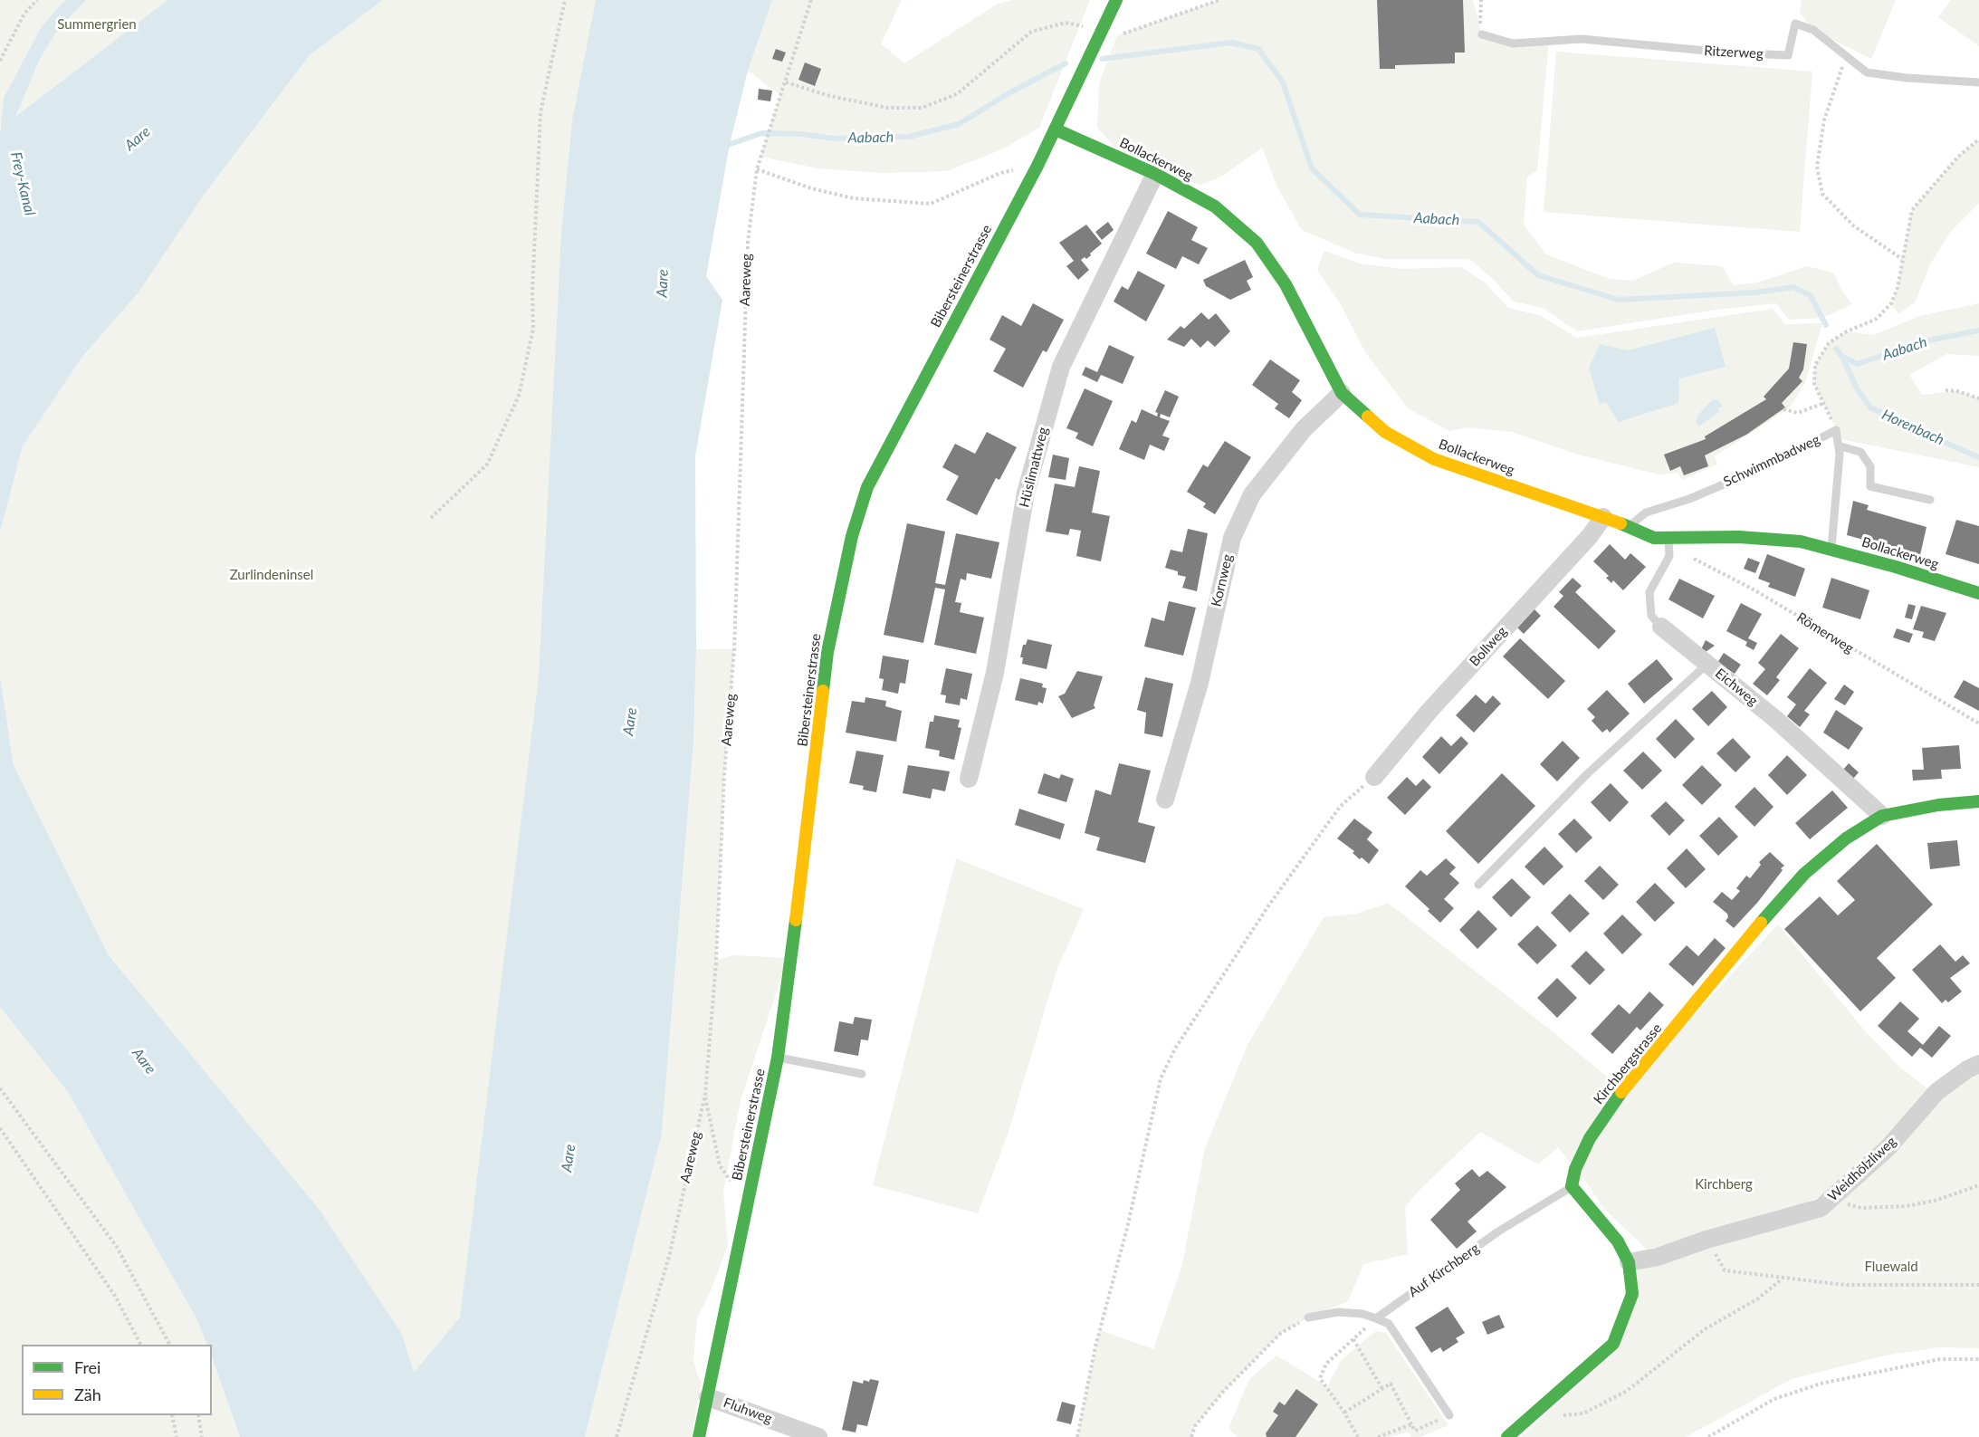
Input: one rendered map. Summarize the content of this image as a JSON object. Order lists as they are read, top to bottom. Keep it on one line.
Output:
{"streets":{"street":["Bollackerweg","Bibersteinerstrasse","Hüslimattweg","Kornweg","Bollweg","Eichweg","Kirchbergstrasse","Weidhölzliweg","Fluhweg"],"lane":["Ritzerweg","Schwimmbadweg","Auf Kirchberg"],"path":["Aareweg","Römerweg"]},"crossings":[["Bollackerweg","Bibersteinerstrasse"],["Bollackerweg","Schwimmbadweg"],["Bollackerweg","Hüslimattweg"],["Bollackerweg","Kornweg"],["Bollackerweg","Römerweg"],["Bollackerweg","Bollweg"],["Bollackerweg","Eichweg"],["Bibersteinerstrasse","Fluhweg"],["Römerweg","Eichweg"],["Eichweg","Kirchbergstrasse"],["Kirchbergstrasse","Auf Kirchberg"]],"water":["Aabach","Aare","Frey-Kanal","Horenbach"],"parks":["Summergrien","Zurlindeninsel","Kirchberg","Fluewald"],"legend":["Frei","Zäh"]}
